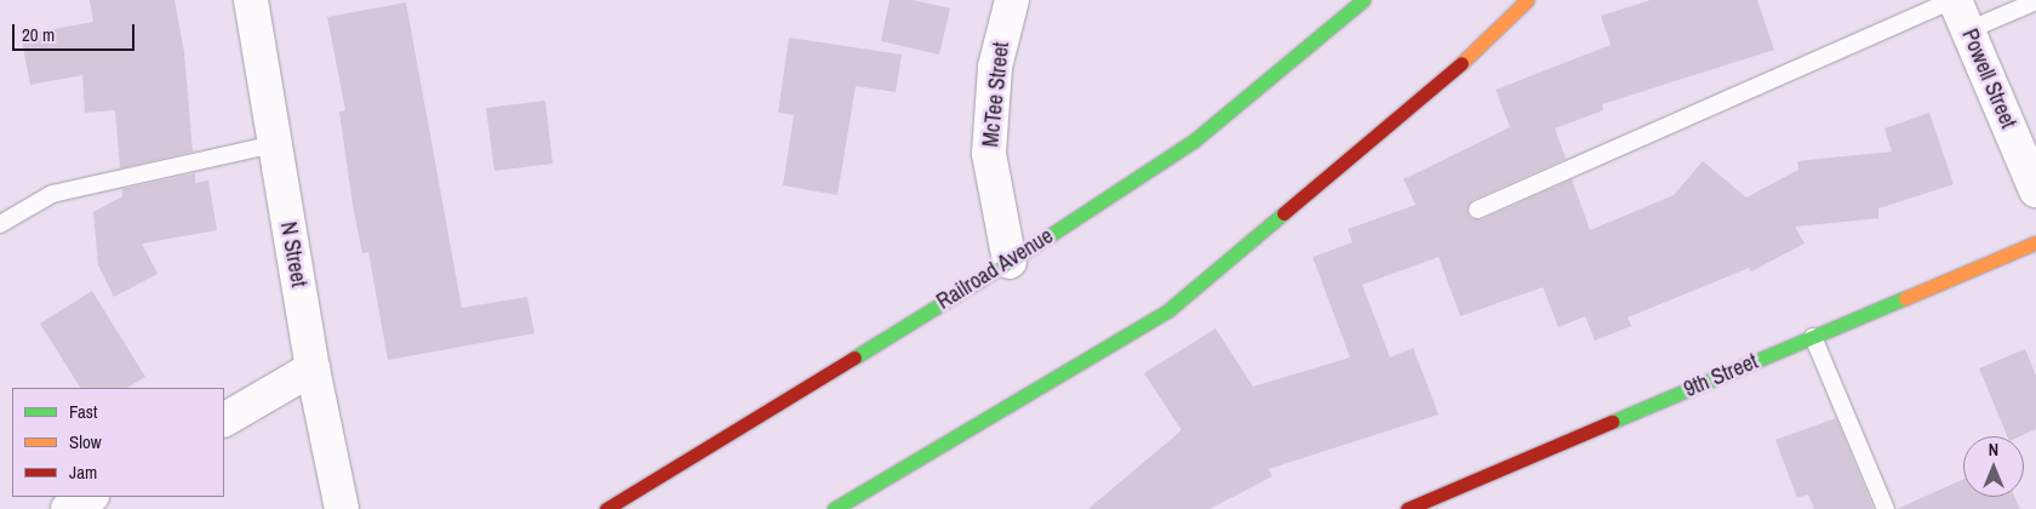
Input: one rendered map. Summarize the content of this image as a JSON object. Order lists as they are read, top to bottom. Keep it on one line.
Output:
{"streets":{"street":["Powell Street","McTee Street","N Street","Railroad Avenue","9th Street"]},"crossings":[["McTee Street","Railroad Avenue"]],"legend":["Fast","Slow","Jam"],"scale_bar":"20 m","north":"top"}
